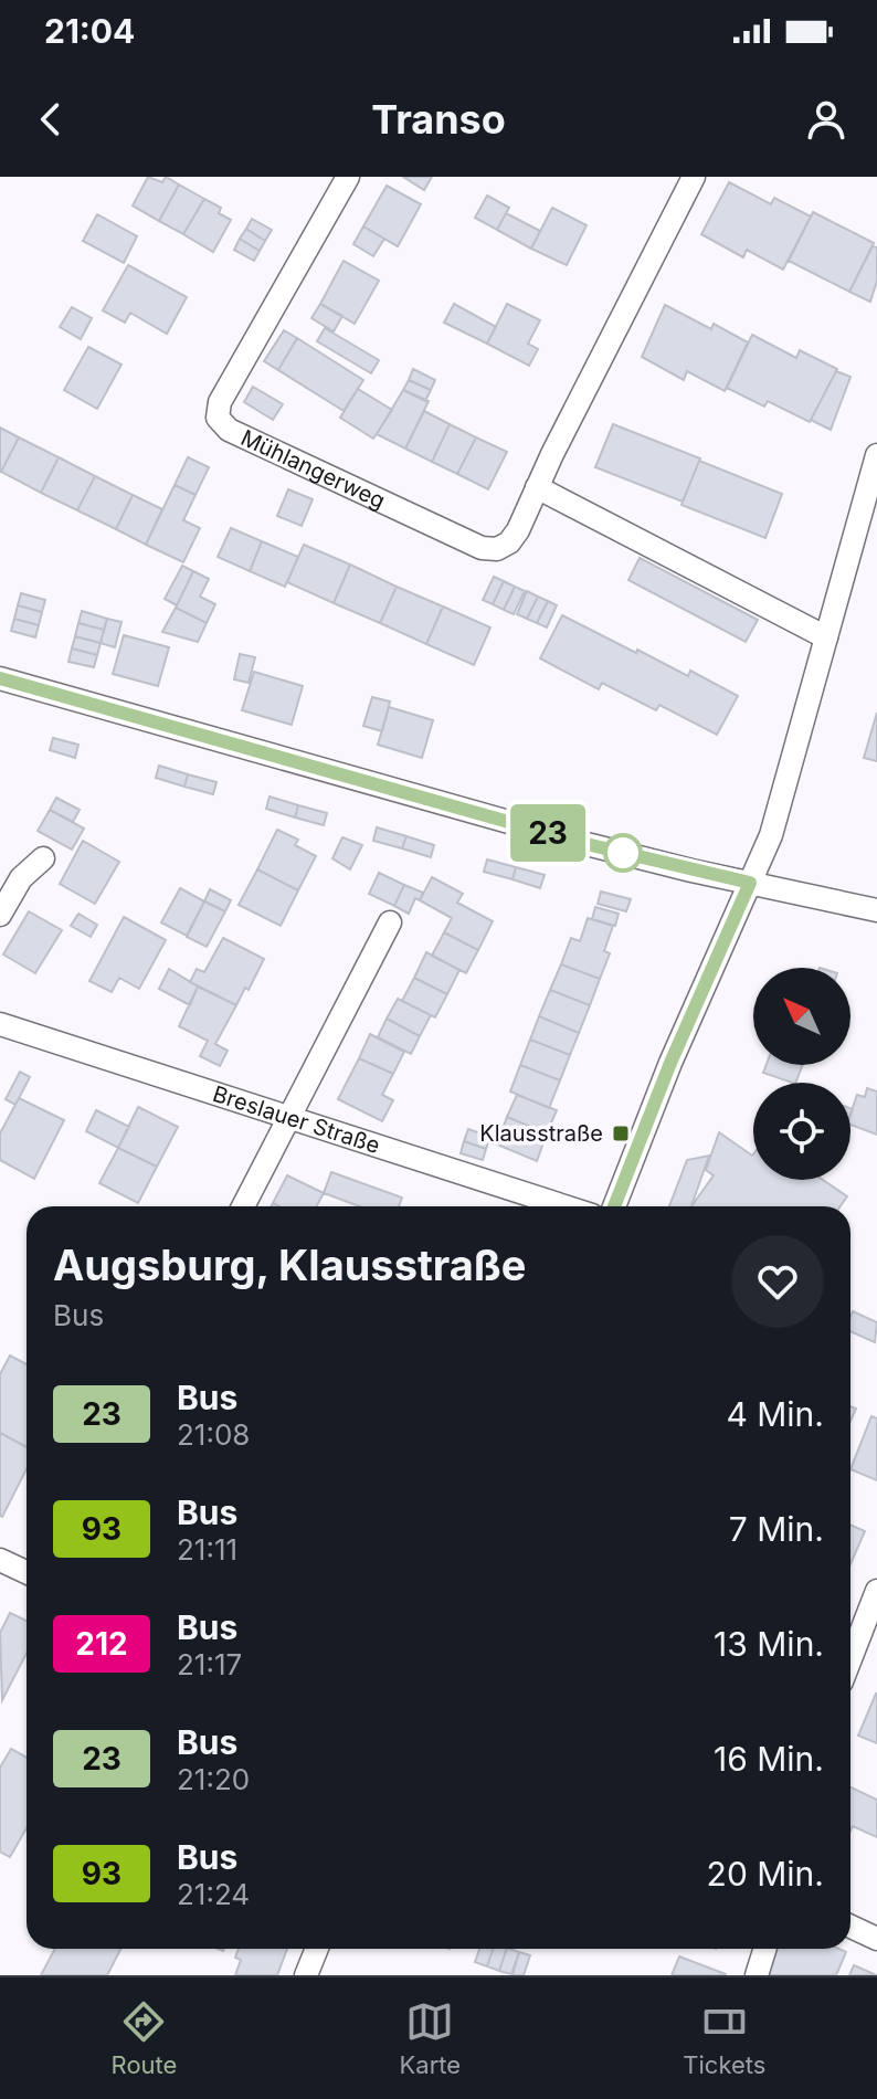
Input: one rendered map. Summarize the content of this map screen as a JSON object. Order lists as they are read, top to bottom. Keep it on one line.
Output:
{"streets":{"street":["Mühlangerweg","Breslauer Straße"]},"places":{"transit":["Klausstraße"]},"lines":["bus line 23"],"north":"top left","page":{"status":"21:04","header":"Transo","on_map":"23","heading":["Augsburg, Klausstraße","Bus"],"list":[{"mark":"23","name":"Bus","note":"21:08","value":"4 Min."},{"mark":"93","name":"Bus","note":"21:11","value":"7 Min."},{"mark":"212","name":"Bus","note":"21:17","value":"13 Min."},{"mark":"23","name":"Bus","note":"21:20","value":"16 Min."},{"mark":"93","name":"Bus","note":"21:24","value":"20 Min."}],"tabs":["Route","Karte","Tickets"]}}
